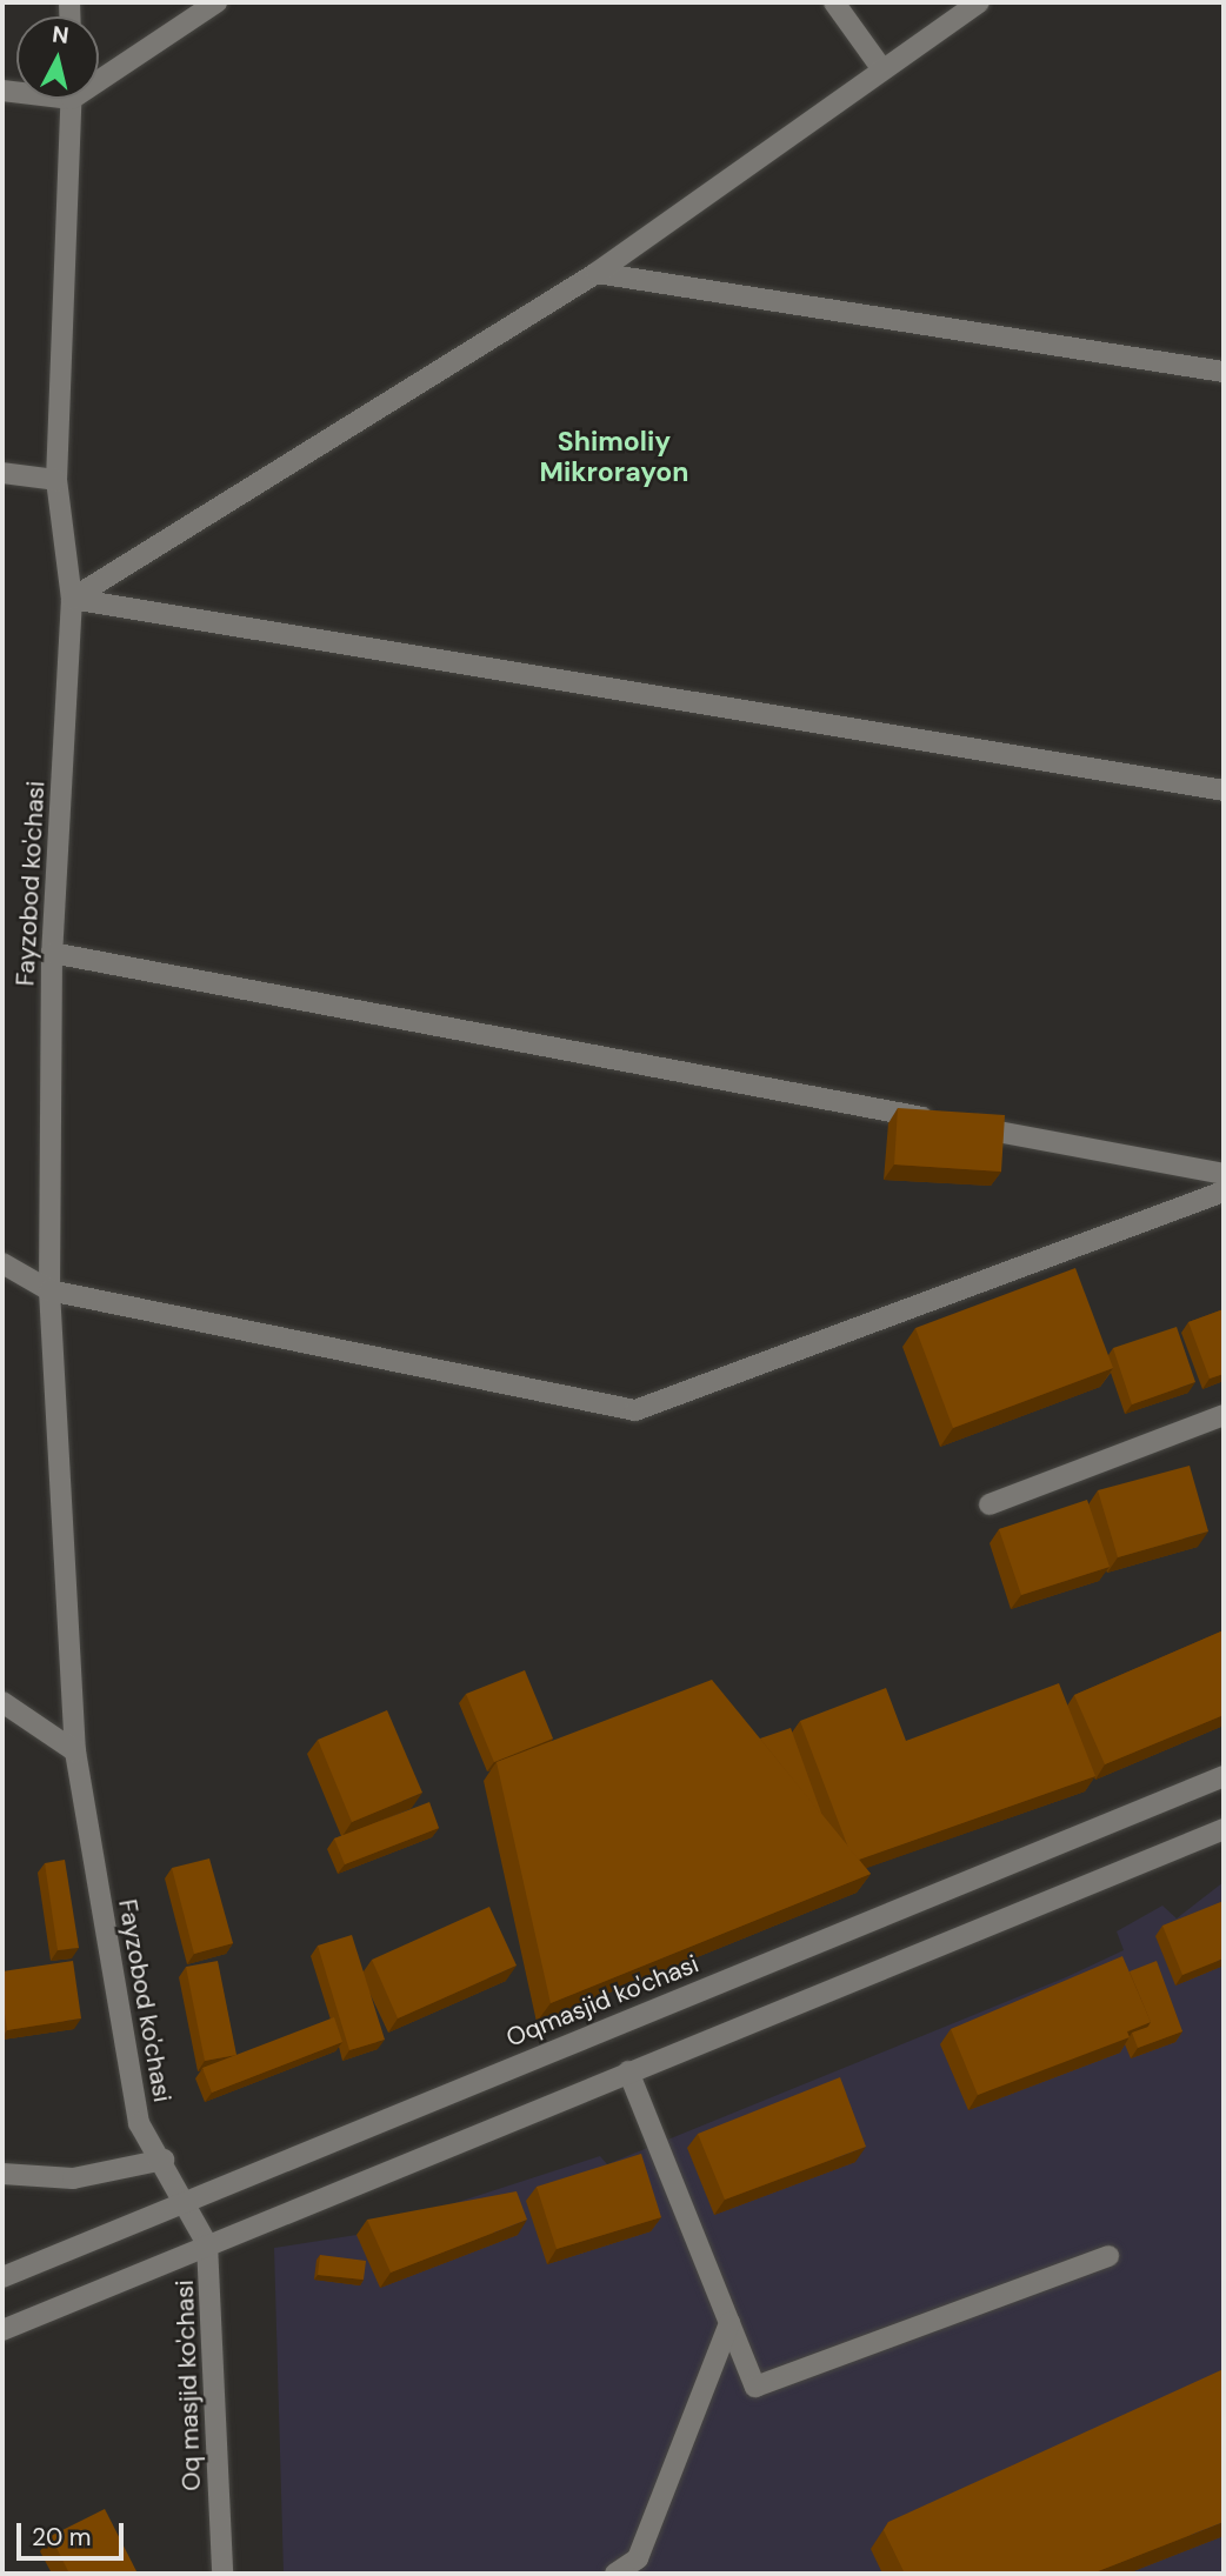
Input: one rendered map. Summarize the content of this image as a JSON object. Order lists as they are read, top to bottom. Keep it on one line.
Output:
{"streets":{"street":["Fayzobod ko'chasi","Oqmasjid ko'chasi","Oq masjid ko'chasi"]},"crossings":[["Fayzobod ko'chasi","Oqmasjid ko'chasi"],["Fayzobod ko'chasi","Oq masjid ko'chasi"]],"districts":["Shimoliy Mikrorayon"],"scale_bar":"20 m","north":"top"}
